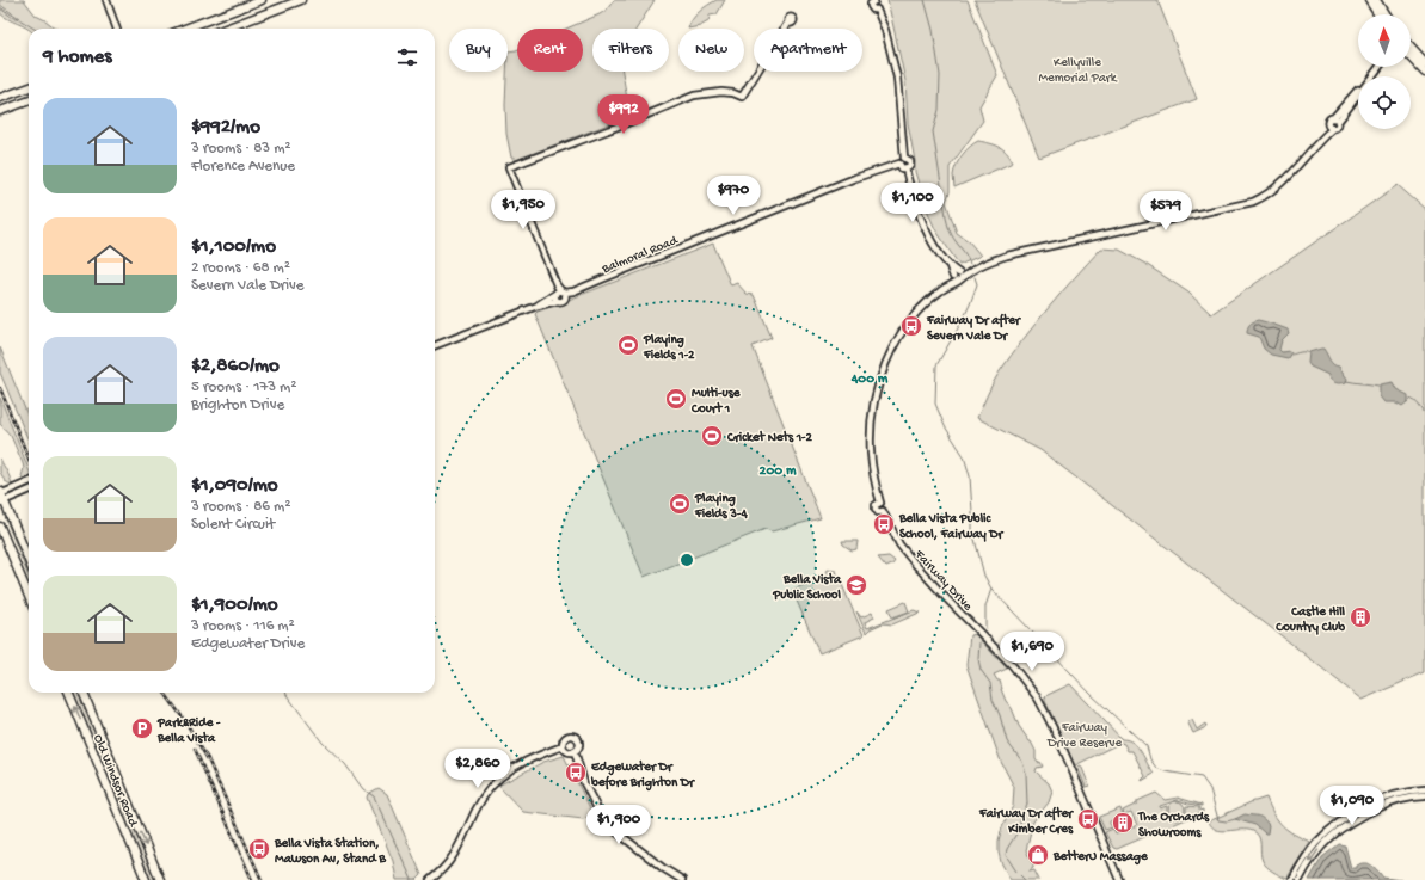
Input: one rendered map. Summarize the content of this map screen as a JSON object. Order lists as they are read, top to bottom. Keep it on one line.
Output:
{"streets":{"main road":["Old Windsor Road"],"street":["Balmoral Road","Fairway Drive"]},"parks":["Kellyville Memorial Park","Fairway Drive Reserve"],"places":{"bus stop":["Fairway Dr after Severn Vale Dr","Bella Vista Public School, Fairway Dr","Edgewater Dr before Brighton Dr","Fairway Dr after Kimber Cres","Bella Vista Station, Mawson Av, Stand B"],"sports":["Playing Fields 1-2","Multi-use Court 1","Cricket Nets 1-2","Playing Fields 3-4"],"school or university":["Bella Vista Public School"],"building":["Castle Hill Country Club","The Orchards Showrooms"],"parking":["Park&Ride - Bella Vista"],"shop":["BetterU Massage"]},"north":"top","page":{"chip":["Buy","Rent","Filters","New","Apartment"],"heading":"9 homes","list":[{"name":"$992/mo","note":"3 rooms · 83 m² · Florence Avenue"},{"name":"$1,100/mo","note":"2 rooms · 68 m² · Severn Vale Drive"},{"name":"$2,860/mo","note":"5 rooms · 173 m² · Brighton Drive"},{"name":"$1,090/mo","note":"3 rooms · 86 m² · Solent Circuit"},{"name":"$1,900/mo","note":"3 rooms · 116 m² · Edgewater Drive"}],"price":["$992","$970","$1,100","$1,950","$579","$1,690","$2,860","$1,090","$1,900"]},"rings":["400 m","200 m"]}
